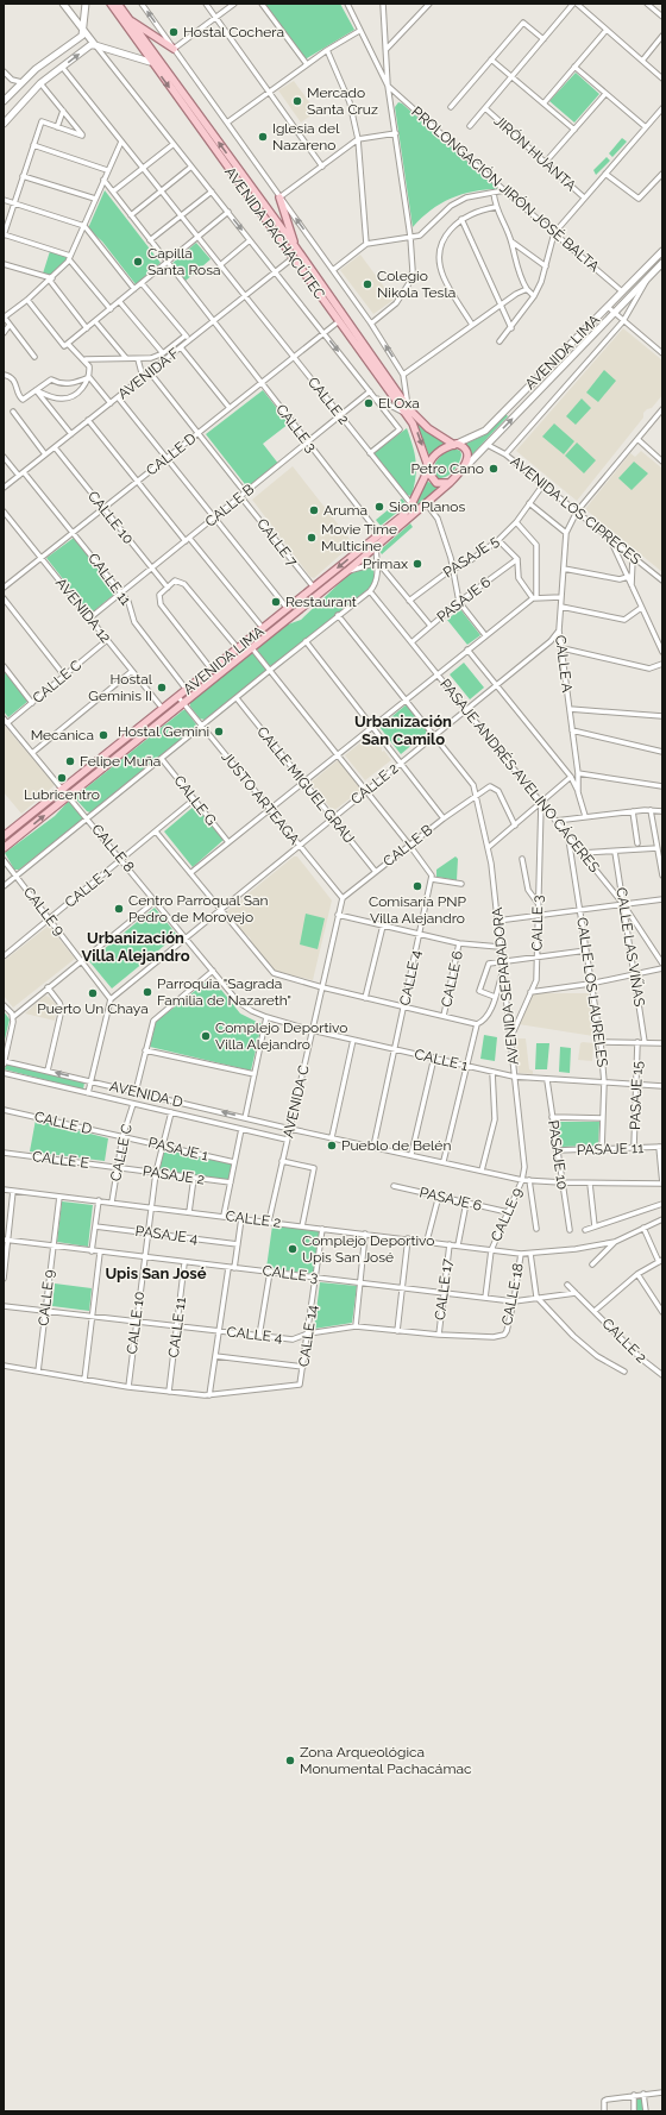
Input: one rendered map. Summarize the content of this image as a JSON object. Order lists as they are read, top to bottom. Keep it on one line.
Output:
{"streets":{"main road":["AVENIDA PACHACÚTEC","AVENIDA LIMA"],"street":["JIRÓN HUANTA","PROLONGACIÓN JIRÓN JOSÉ BALTA","AVENIDA F","CALLE 2","CALLE 3","CALLE D","CALLE B","AVENIDA LOS CIPRECES","CALLE 10","CALLE 7","PASAJE 5","CALLE 11","PASAJE 6","AVENIDA 12","CALLE A","CALLE C","PASAJE ANDRÉS AVELINO CÁCERES","CALLE MIGUEL GRAU","JUSTO ARTEAGA","CALLE G","CALLE 8","CALLE 1","CALLE 9","CALLE LAS VIÑAS","CALLE 4","CALLE 6","AVENIDA SEPARADORA","CALLE LOS LAURELES","AVENIDA D","PASAJE 15","AVENIDA C","PASAJE 1","PASAJE 11","PASAJE 10","CALLE E","PASAJE 2","PASAJE 4","CALLE 17","CALLE 18","CALLE 14"]},"crossings":[["PROLONGACIÓN JIRÓN JOSÉ BALTA","AVENIDA LIMA"],["AVENIDA PACHACÚTEC","AVENIDA LIMA"],["AVENIDA PACHACÚTEC","AVENIDA F"],["AVENIDA PACHACÚTEC","CALLE 2"],["AVENIDA PACHACÚTEC","CALLE D"],["AVENIDA PACHACÚTEC","CALLE B"],["AVENIDA LIMA","CALLE 2"],["AVENIDA LIMA","CALLE 3"],["AVENIDA LIMA","AVENIDA LOS CIPRECES"],["AVENIDA LIMA","CALLE 7"],["AVENIDA LIMA","CALLE 11"],["AVENIDA LIMA","AVENIDA 12"],["AVENIDA LIMA","JUSTO ARTEAGA"],["AVENIDA LIMA","CALLE 8"],["AVENIDA F","CALLE 2"],["AVENIDA F","CALLE 3"],["AVENIDA F","CALLE 10"],["AVENIDA F","CALLE 11"],["CALLE 2","CALLE 3"],["CALLE 2","CALLE D"],["CALLE 2","CALLE B"],["CALLE 2","CALLE 10"],["CALLE 2","CALLE A"],["CALLE 2","CALLE C"],["CALLE 2","PASAJE ANDRÉS AVELINO CÁCERES"],["CALLE 2","CALLE MIGUEL GRAU"],["CALLE 2","JUSTO ARTEAGA"],["CALLE 2","CALLE 8"],["CALLE 2","CALLE 9"],["CALLE 2","AVENIDA SEPARADORA"],["CALLE 2","AVENIDA C"],["CALLE 2","CALLE 17"],["CALLE 2","CALLE 18"],["CALLE 2","CALLE 14"],["CALLE 3","CALLE D"],["CALLE 3","CALLE B"],["CALLE 3","CALLE 10"],["CALLE 3","CALLE 11"],["CALLE 3","PASAJE ANDRÉS AVELINO CÁCERES"],["CALLE 3","CALLE 9"],["CALLE 3","AVENIDA SEPARADORA"],["CALLE 3","CALLE 17"],["CALLE 3","CALLE 18"],["CALLE 3","CALLE 14"],["CALLE D","CALLE 10"],["CALLE D","CALLE 11"],["CALLE D","AVENIDA 12"],["CALLE D","CALLE C"],["CALLE D","PASAJE 1"],["CALLE B","CALLE 10"],["CALLE B","CALLE 7"],["CALLE B","CALLE 11"],["CALLE B","AVENIDA 12"],["CALLE B","CALLE MIGUEL GRAU"],["CALLE B","JUSTO ARTEAGA"],["CALLE B","AVENIDA SEPARADORA"],["CALLE B","AVENIDA C"],["AVENIDA LOS CIPRECES","PASAJE 5"],["AVENIDA LOS CIPRECES","CALLE A"],["CALLE 10","CALLE 4"],["CALLE 10","AVENIDA D"],["CALLE 10","PASAJE 1"],["CALLE 10","PASAJE 2"],["CALLE 10","PASAJE 4"],["CALLE 11","CALLE 4"],["PASAJE 6","PASAJE ANDRÉS AVELINO CÁCERES"],["PASAJE 6","CALLE 9"],["AVENIDA 12","CALLE C"],["CALLE C","CALLE 8"],["CALLE C","AVENIDA D"],["CALLE C","PASAJE 1"],["CALLE C","CALLE E"],["CALLE C","PASAJE 2"],["PASAJE ANDRÉS AVELINO CÁCERES","CALLE LAS VIÑAS"],["PASAJE ANDRÉS AVELINO CÁCERES","CALLE LOS LAURELES"],["JUSTO ARTEAGA","AVENIDA C"],["CALLE G","CALLE 1"],["CALLE 8","CALLE 1"],["CALLE 8","AVENIDA C"],["CALLE 1","CALLE 9"],["CALLE 1","CALLE 4"],["CALLE 1","AVENIDA SEPARADORA"],["CALLE 1","CALLE LOS LAURELES"],["CALLE 1","PASAJE 15"],["CALLE 1","AVENIDA C"],["CALLE 1","PASAJE 10"],["CALLE 9","CALLE 4"],["CALLE 9","AVENIDA SEPARADORA"],["CALLE 4","CALLE 17"],["CALLE 4","CALLE 18"],["CALLE 4","CALLE 14"],["CALLE LOS LAURELES","PASAJE 11"],["AVENIDA D","AVENIDA C"],["PASAJE 15","PASAJE 11"],["PASAJE 11","PASAJE 10"],["CALLE E","PASAJE 2"]],"districts":["Urbanización San Camilo","Urbanización Villa Alejandro","Upis San José"],"places":["Hostal Cochera","Mercado Santa Cruz","Iglesia del Nazareno","Capilla Santa Rosa","Colegio Nikola Tesla","El Oxa","Petro Cano","Sion Planos","Aruma","Movie Time Multicine","Primax","Restaurant","Hostal Geminis II","Hostal Gemini","Mecanica","Felipe Muña","Lubricentro","Comisaría PNP Villa Alejandro","Centro Parroqual San Pedro de Morovejo","Parroquia \"Sagrada Familia de Nazareth\"","Puerto Un Chaya","Complejo Deportivo Villa Alejandro","Pueblo de Belén","Complejo Deportivo Upis San José","Zona Arqueológica Monumental Pachacámac"]}
